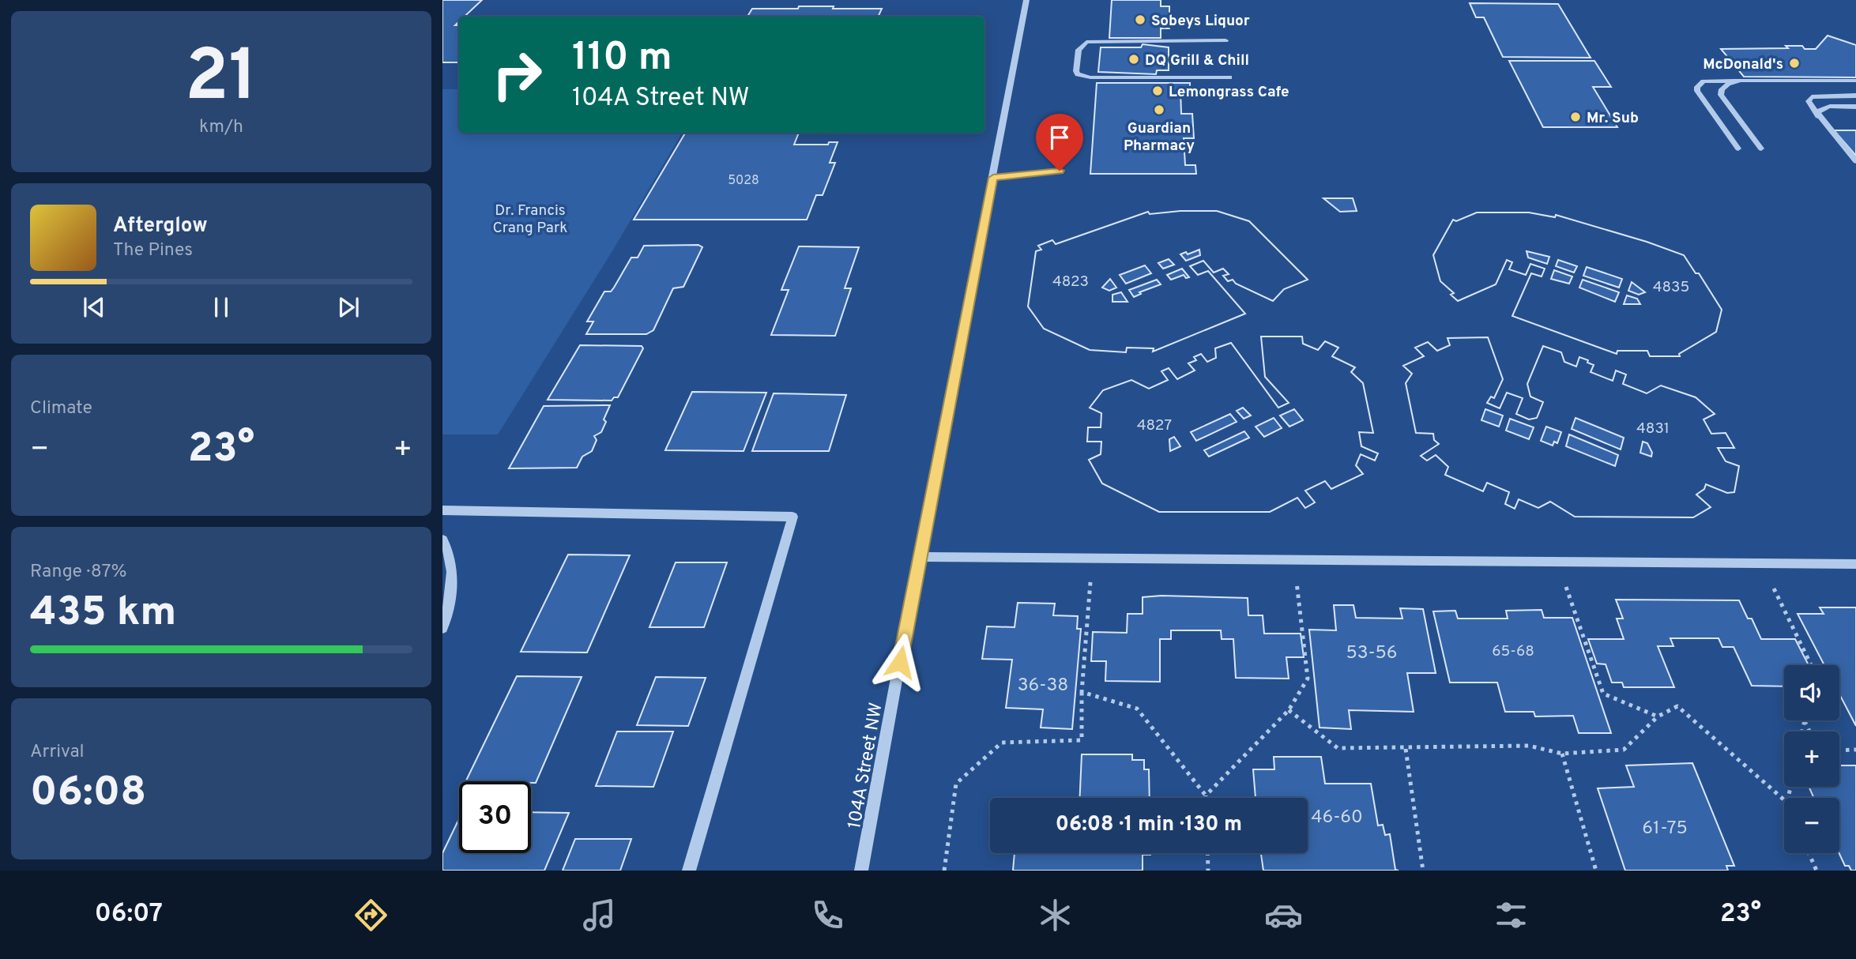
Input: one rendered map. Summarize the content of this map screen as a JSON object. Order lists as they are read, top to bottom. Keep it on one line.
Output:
{"streets":{"street":["104A Street NW"]},"parks":["Dr. Francis Crang Park"],"places":["Sobeys Liquor","DQ Grill & Chill","McDonald's","Lemongrass Cafe","Guardian Pharmacy","Mr. Sub"],"house_numbers":["5028","4823","4835","4827","4831","65-68","53-56","36-38","46-60","61-75"],"page":{"tile":[["21","km/h"],"Climate",["Range · 87%","435 km"],["Arrival","06:08"]],"turn":["110 m","104A Street NW"],"song":["Afterglow","The Pines"],"heat":["−","23°","+"],"map_buttons":["+","−"],"limit":"30","trip":"06:08 · 1 min · 130 m","tabs":["06:07","23°"]}}
